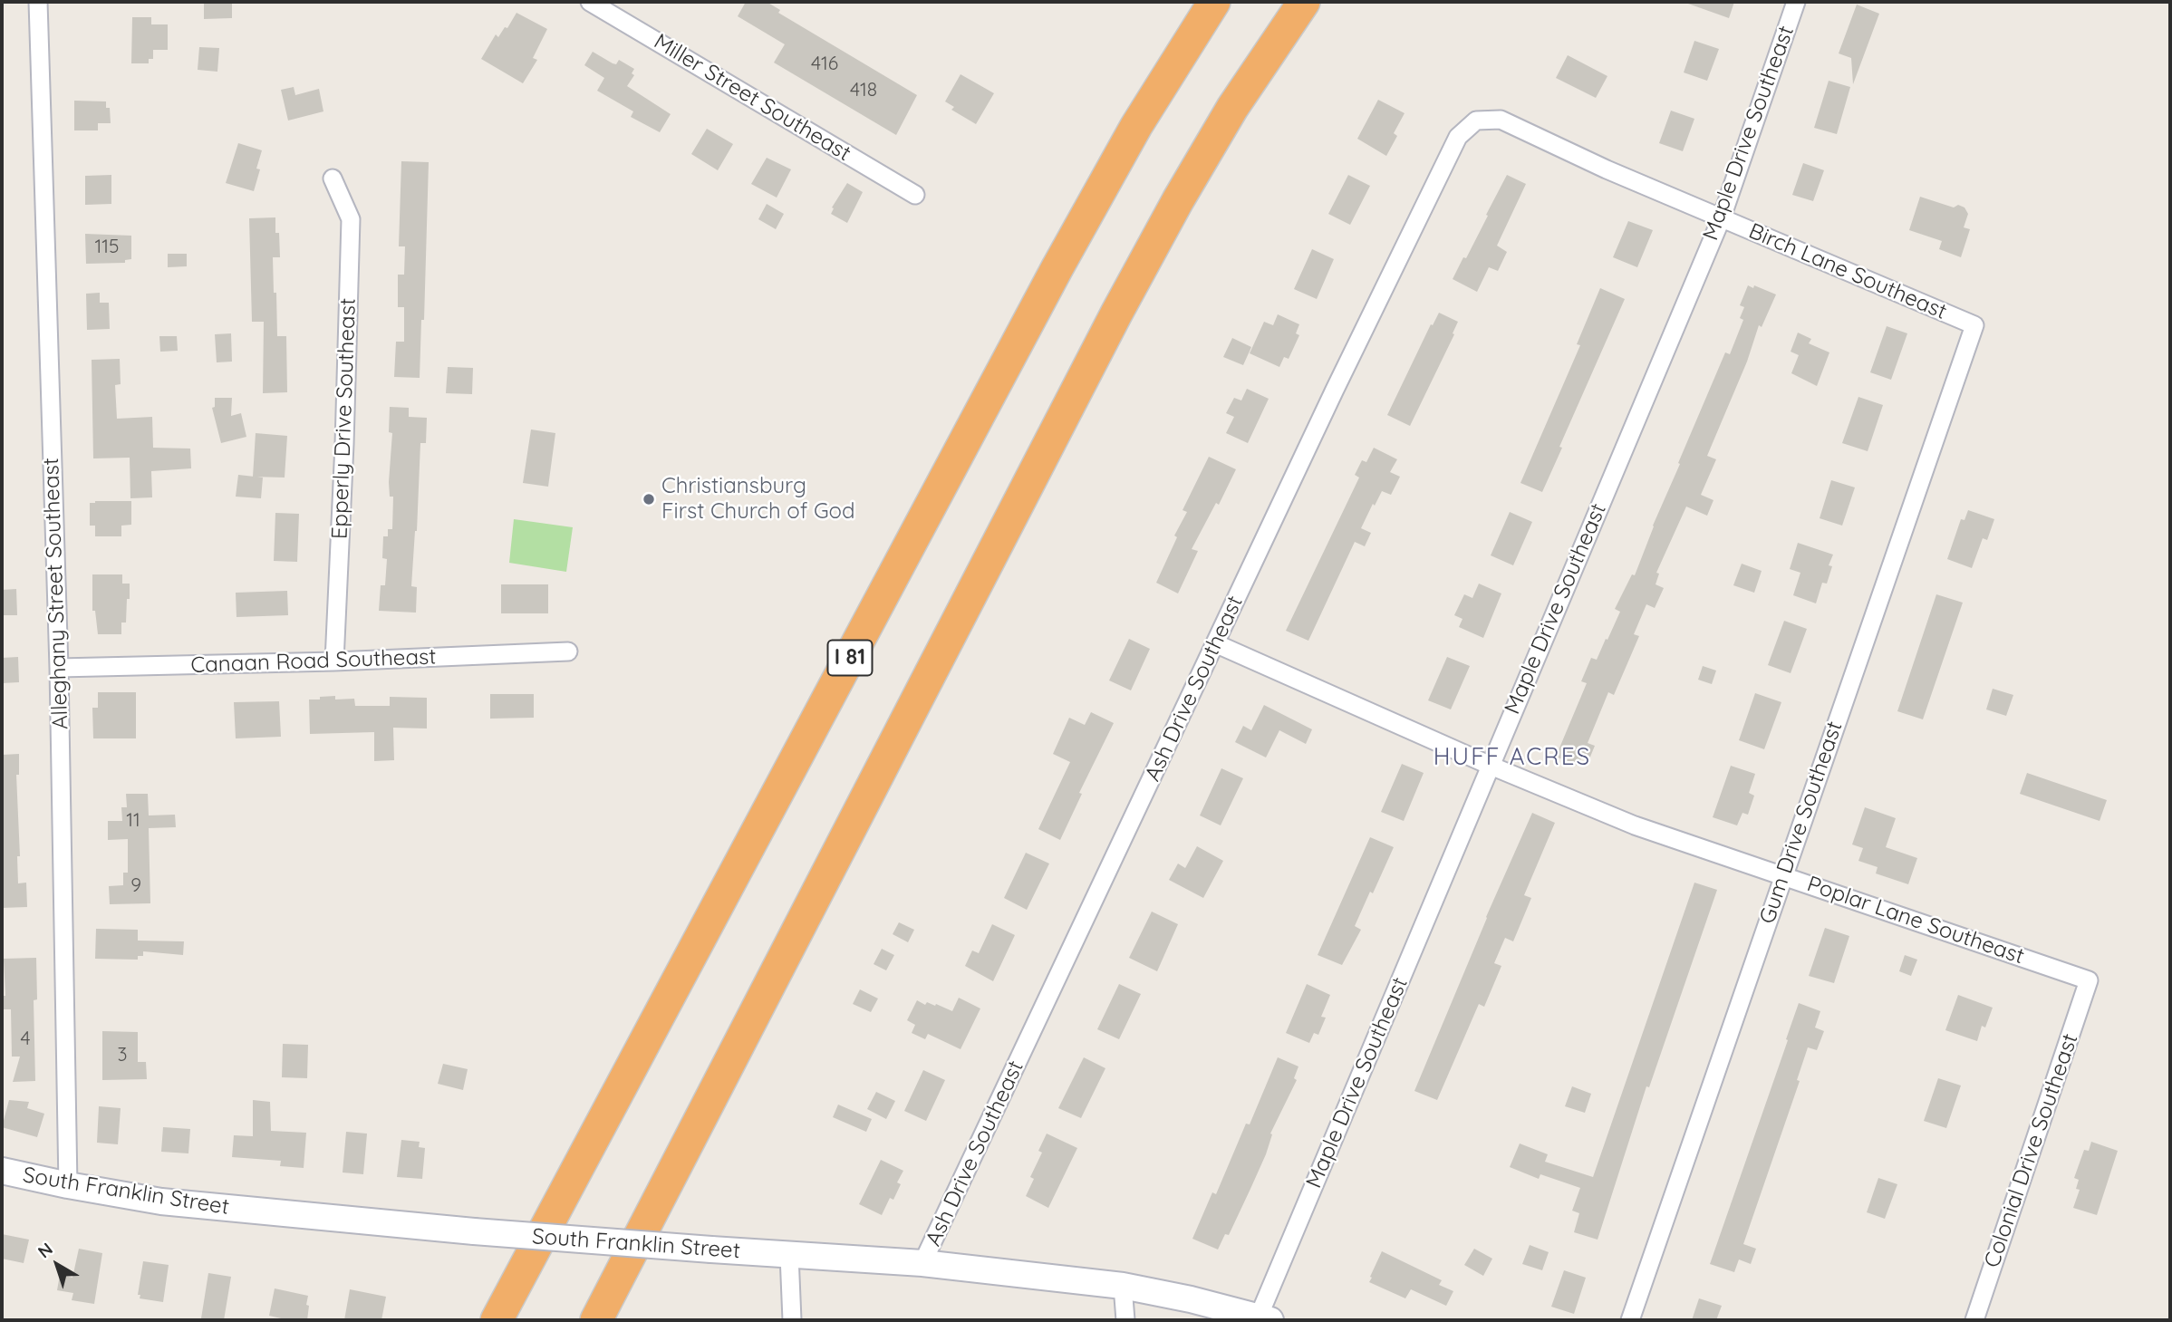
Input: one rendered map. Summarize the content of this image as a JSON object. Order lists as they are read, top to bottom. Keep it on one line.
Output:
{"streets":{"highway":["I 81"],"main road":["South Franklin Street"],"street":["Miller Street Southeast","Maple Drive Southeast","Birch Lane Southeast","Epperly Drive Southeast","Alleghany Street Southeast","Canaan Road Southeast","Ash Drive Southeast","Gum Drive Southeast","Poplar Lane Southeast","Colonial Drive Southeast"]},"crossings":[["Maple Drive Southeast","Birch Lane Southeast"],["Maple Drive Southeast","Poplar Lane Southeast"],["Maple Drive Southeast","South Franklin Street"],["Birch Lane Southeast","Ash Drive Southeast"],["Birch Lane Southeast","Gum Drive Southeast"],["Epperly Drive Southeast","Canaan Road Southeast"],["Alleghany Street Southeast","Canaan Road Southeast"],["Alleghany Street Southeast","South Franklin Street"],["Ash Drive Southeast","Poplar Lane Southeast"],["Ash Drive Southeast","South Franklin Street"],["Gum Drive Southeast","Poplar Lane Southeast"],["Poplar Lane Southeast","Colonial Drive Southeast"]],"districts":["HUFF ACRES"],"places":["Christiansburg First Church of God"],"house_numbers":["416","418","115","11","9","4","3"],"north":"top left"}
